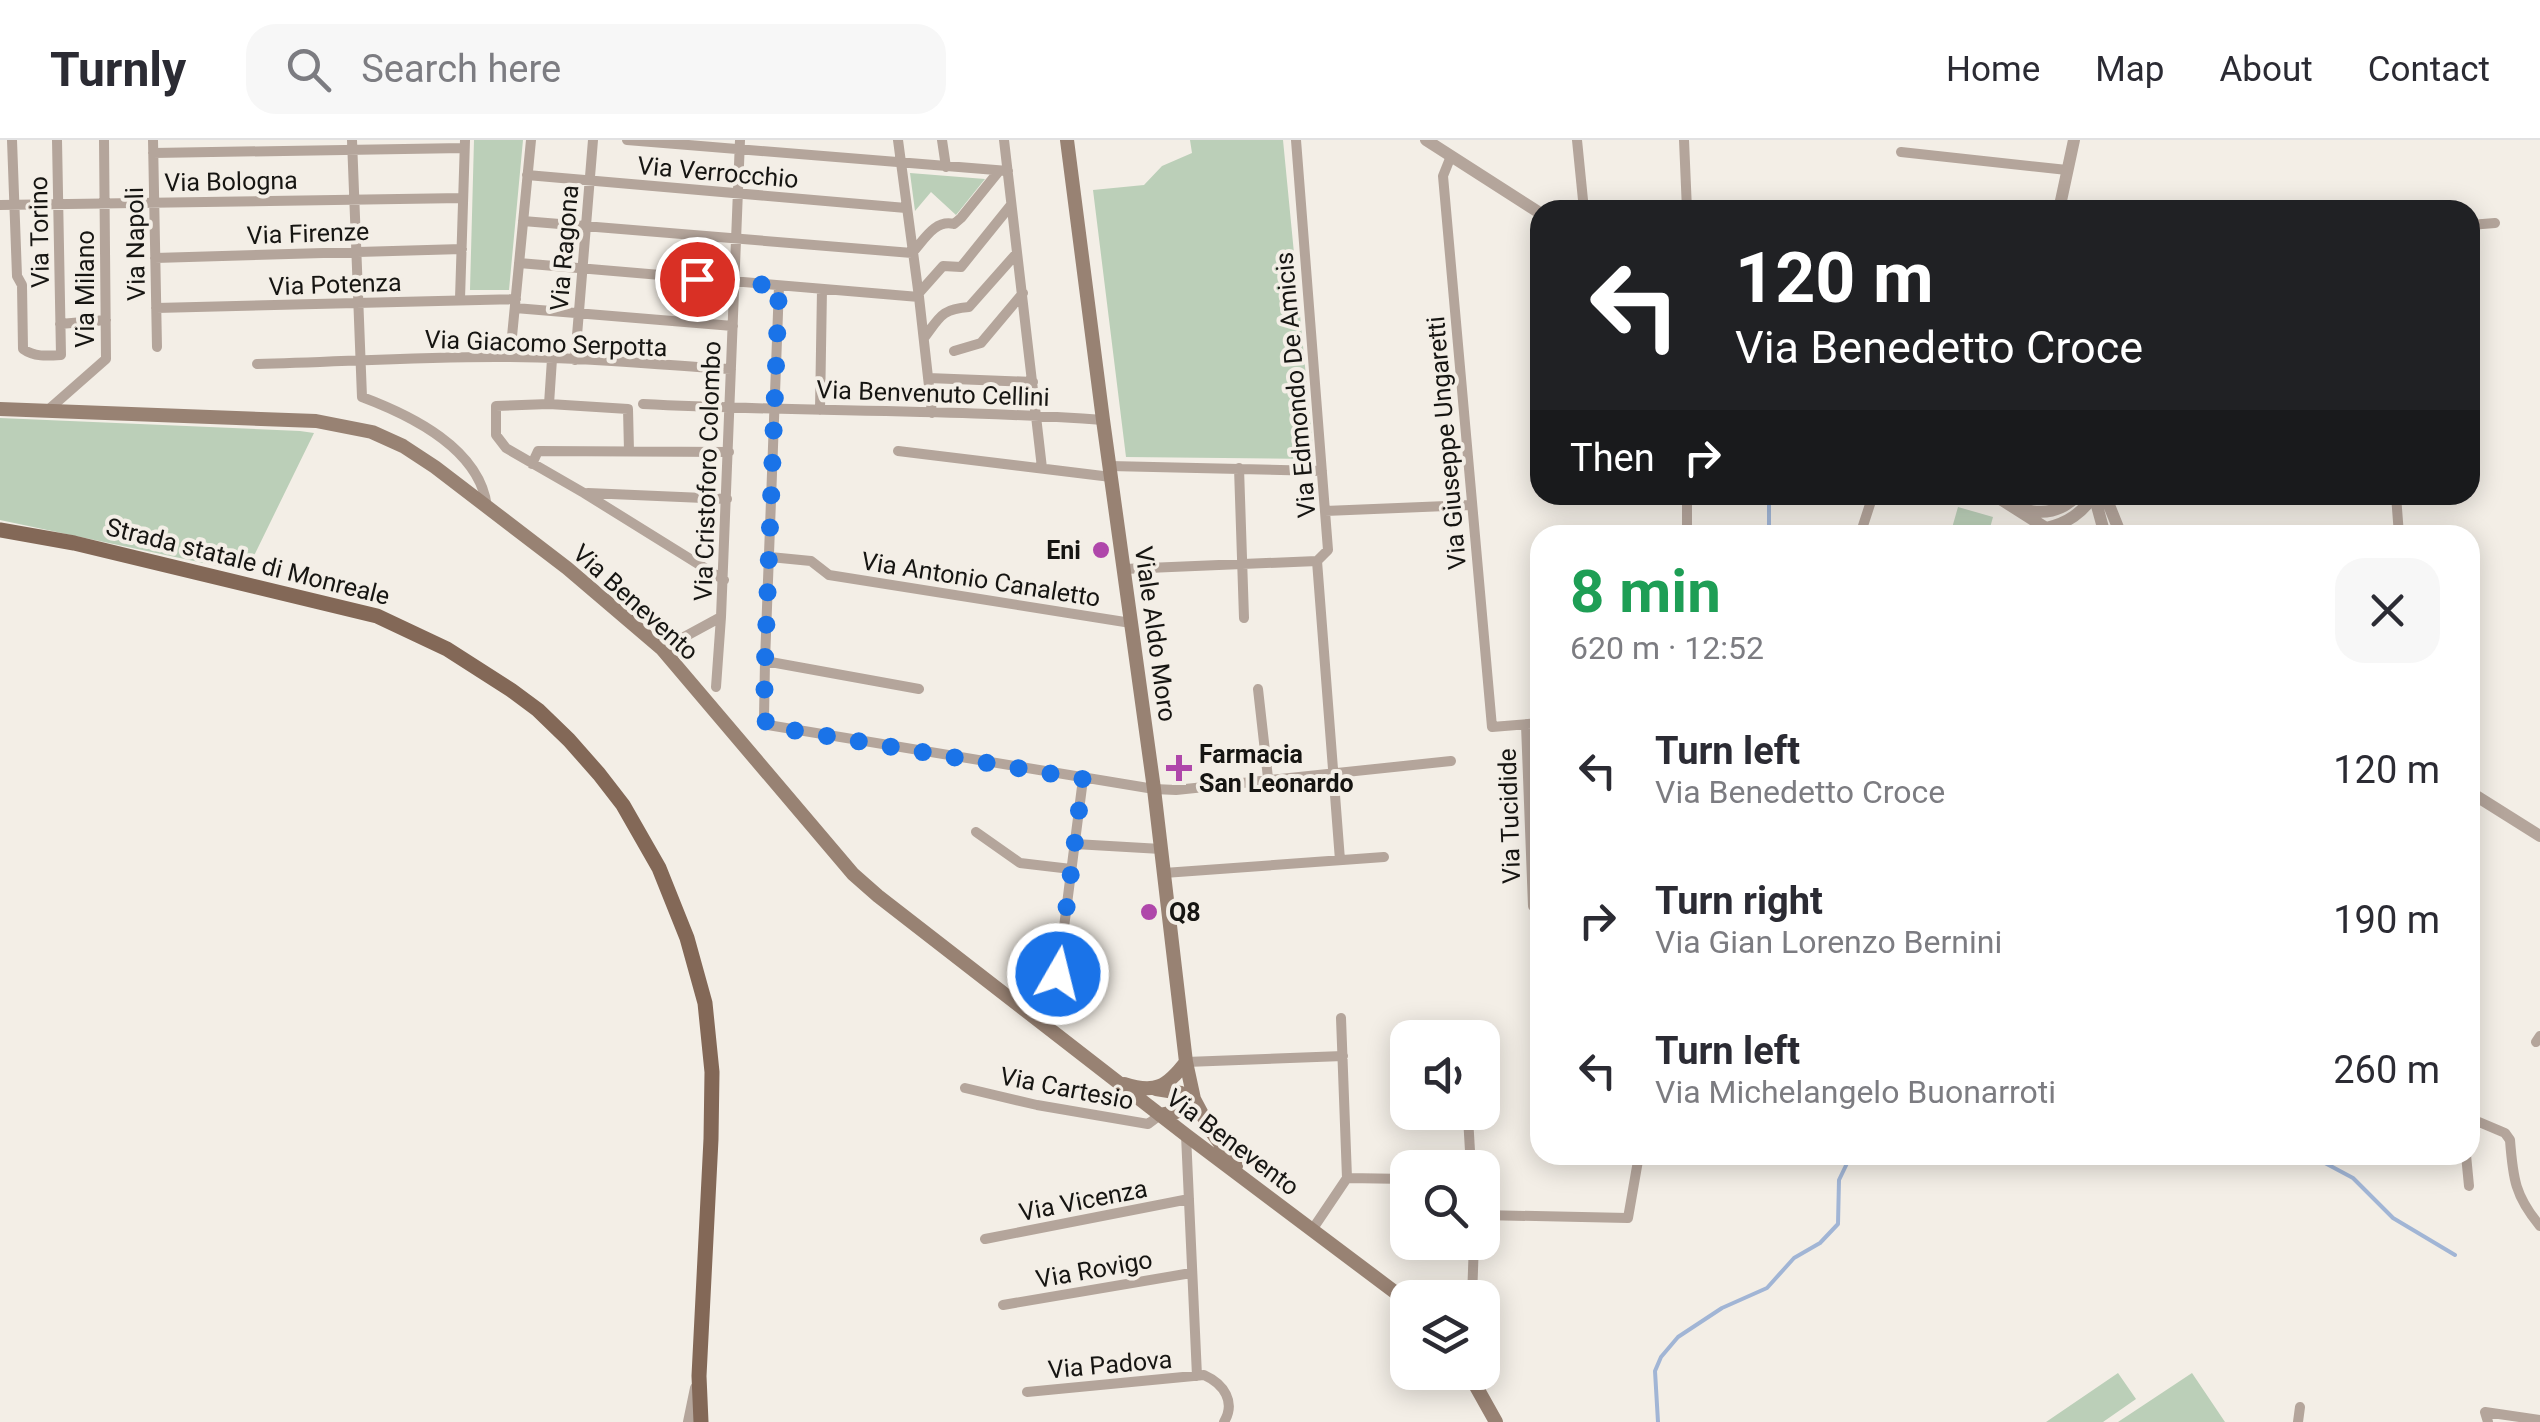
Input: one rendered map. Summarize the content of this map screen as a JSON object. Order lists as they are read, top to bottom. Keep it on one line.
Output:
{"streets":{"main road":["Strada statale di Monreale","Via Benevento","Viale Aldo Moro"],"street":["Via Verrocchio","Via Bologna","Via Torino","Via Firenze","Via Napoli","Via Ragona","Via Potenza","Via Milano","Via Giacomo Serpotta","Via Edmondo De Amicis","Via Benvenuto Cellini","Via Giuseppe Ungaretti","Via Cristoforo Colombo","Via Antonio Canaletto","Via Tucidide","Via Cartesio","Via Vicenza","Via Rovigo","Via Padova"]},"crossings":[["Via Verrocchio","Via Ragona"],["Via Verrocchio","Via Cristoforo Colombo"],["Via Bologna","Via Torino"],["Via Bologna","Via Napoli"],["Via Bologna","Via Milano"],["Via Torino","Via Milano"],["Via Firenze","Via Napoli"],["Via Napoli","Via Potenza"],["Via Ragona","Via Potenza"],["Via Ragona","Via Giacomo Serpotta"],["Via Potenza","Via Cristoforo Colombo"],["Via Milano","Via Benevento"],["Via Giacomo Serpotta","Via Cristoforo Colombo"],["Via Benvenuto Cellini","Via Cristoforo Colombo"],["Via Benvenuto Cellini","Viale Aldo Moro"],["Via Giuseppe Ungaretti","Via Tucidide"],["Via Cristoforo Colombo","Via Benevento"],["Via Antonio Canaletto","Viale Aldo Moro"],["Via Benevento","Viale Aldo Moro"],["Via Benevento","Via Cartesio"]],"places":{"other":["Eni","Q8"],"health":["Farmacia San Leonardo"]},"page":{"header":"Turnly","search":"Search here","nav":["Home","Map","About","Contact"],"turn":["120 m","Via Benedetto Croce"],"then":"Then","heading":["8 min","620 m · 12:52"],"list":[{"name":"Turn left","note":"Via Benedetto Croce","value":"120 m"},{"name":"Turn right","note":"Via Gian Lorenzo Bernini","value":"190 m"},{"name":"Turn left","note":"Via Michelangelo Buonarroti","value":"260 m"}]}}
